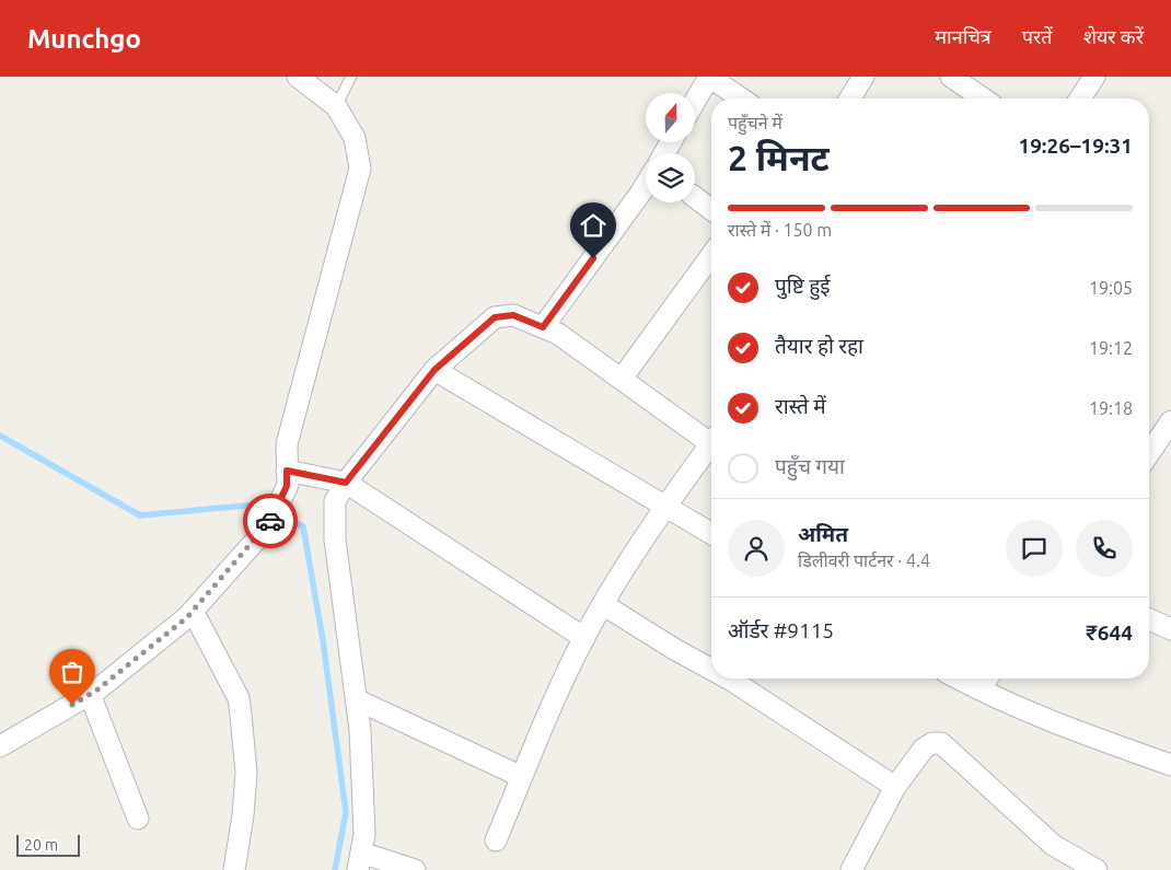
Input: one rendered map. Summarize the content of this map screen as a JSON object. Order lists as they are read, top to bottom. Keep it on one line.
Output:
{"scale_bar":"20 m","north":"top","page":{"header":"Munchgo","nav":["मानचित्र","परतें","शेयर करें"],"heading":["2 मिनट","पहुँचने में","19:26–19:31"],"panel":["अमित","डिलीवरी पार्टनर · 4.4","ऑर्डर #9115","₹644"],"bar":"रास्ते में · 150 m","list":[["पुष्टि हुई","19:05"],["तैयार हो रहा","19:12"],["रास्ते में","19:18"],"पहुँच गया"],"scale":"20 m"}}
